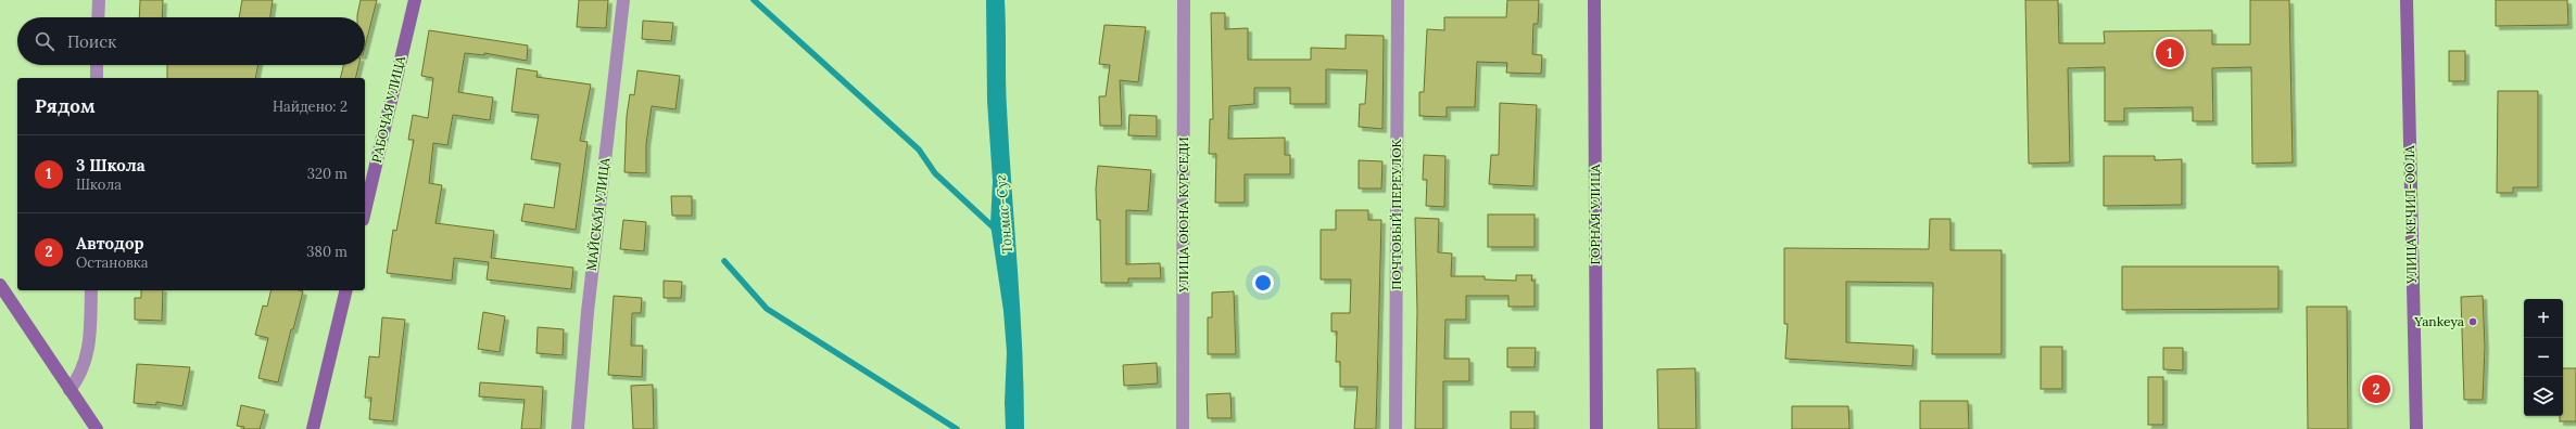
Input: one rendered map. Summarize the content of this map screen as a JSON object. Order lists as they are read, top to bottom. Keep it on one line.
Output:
{"streets":{"street":["РАБОЧАЯ УЛИЦА","МАЙСКАЯ УЛИЦА","УЛИЦА ОЮНА КУРСЕДИ","ПОЧТОВЫЙ ПЕРЕУЛОК","ГОРНАЯ УЛИЦА","УЛИЦА КЕЧИЛ-ООЛА"]},"water":["Тонмас-Суг"],"places":["Yankeya"],"page":{"search":"Поиск","pins":["1","2"],"heading":["Рядом","Найдено: 2"],"list":[{"mark":"1","name":"3 Школа","note":"Школа","value":"320 m"},{"mark":"2","name":"Автодор","note":"Остановка","value":"380 m"}],"map_buttons":["+","−"]}}
